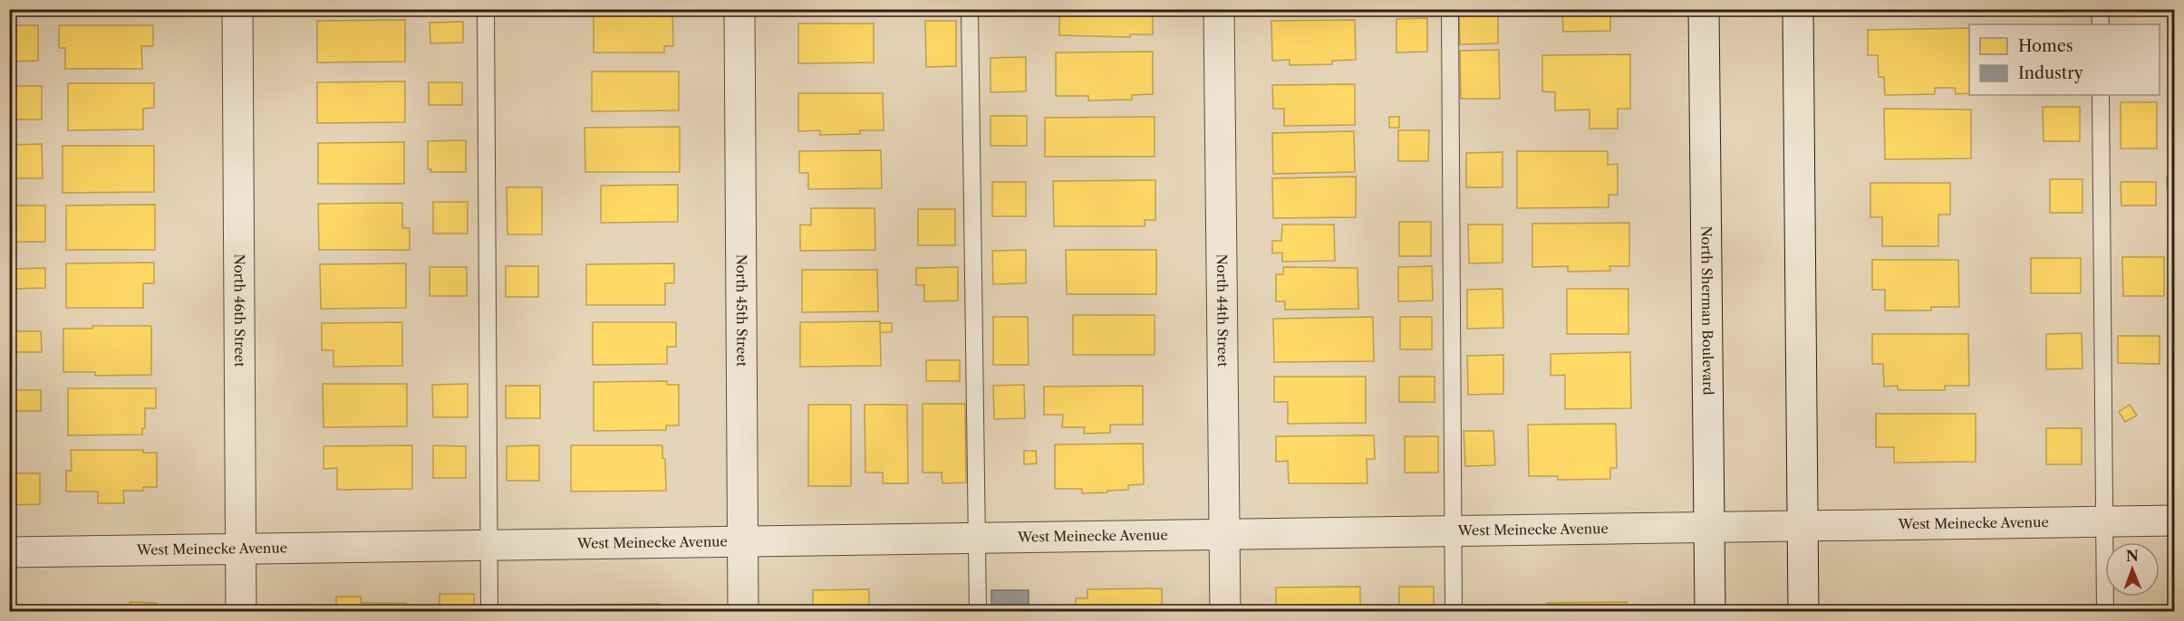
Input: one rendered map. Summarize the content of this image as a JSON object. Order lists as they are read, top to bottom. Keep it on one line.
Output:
{"streets":{"street":["North 46th Street","North 45th Street","North 44th Street","North Sherman Boulevard","West Meinecke Avenue"]},"crossings":[["North 46th Street","West Meinecke Avenue"],["North 45th Street","West Meinecke Avenue"],["North 44th Street","West Meinecke Avenue"],["North Sherman Boulevard","West Meinecke Avenue"]],"legend":["Homes","Industry"],"north":"top"}
